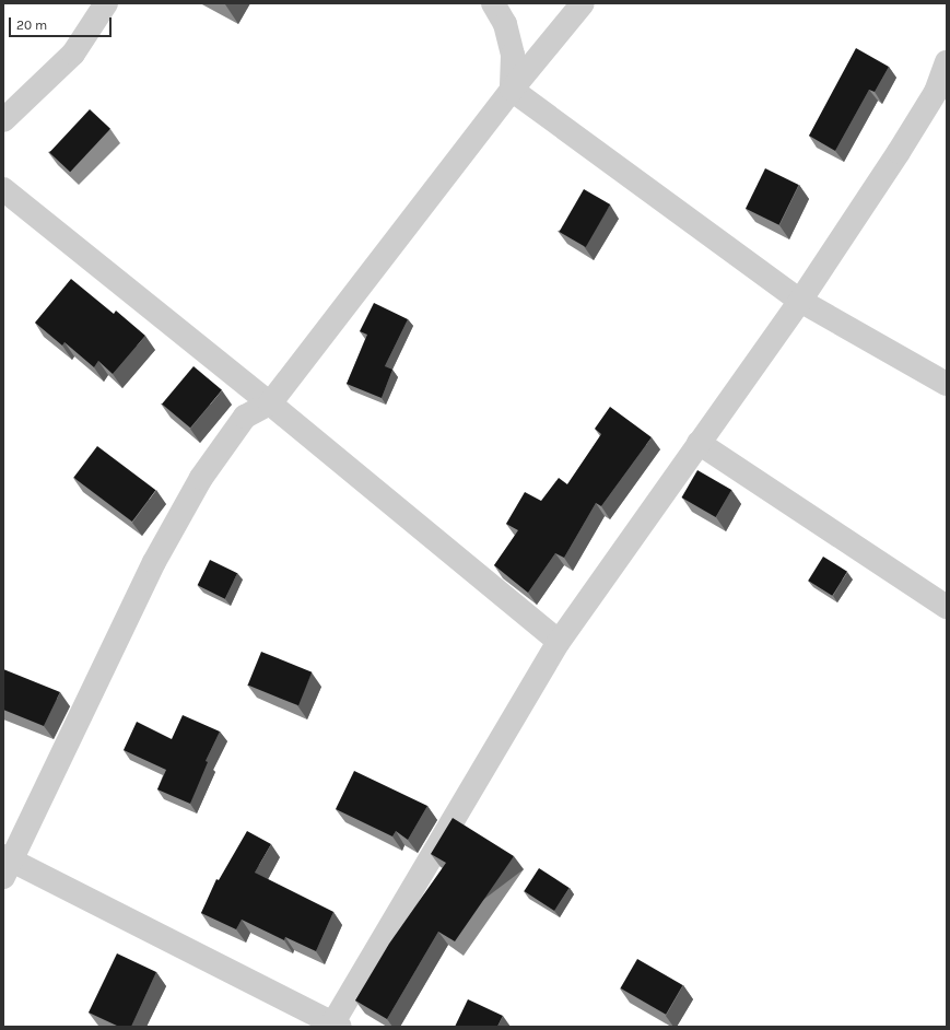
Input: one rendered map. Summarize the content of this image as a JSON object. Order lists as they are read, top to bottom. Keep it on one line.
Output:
{"scale_bar":"20 m"}
